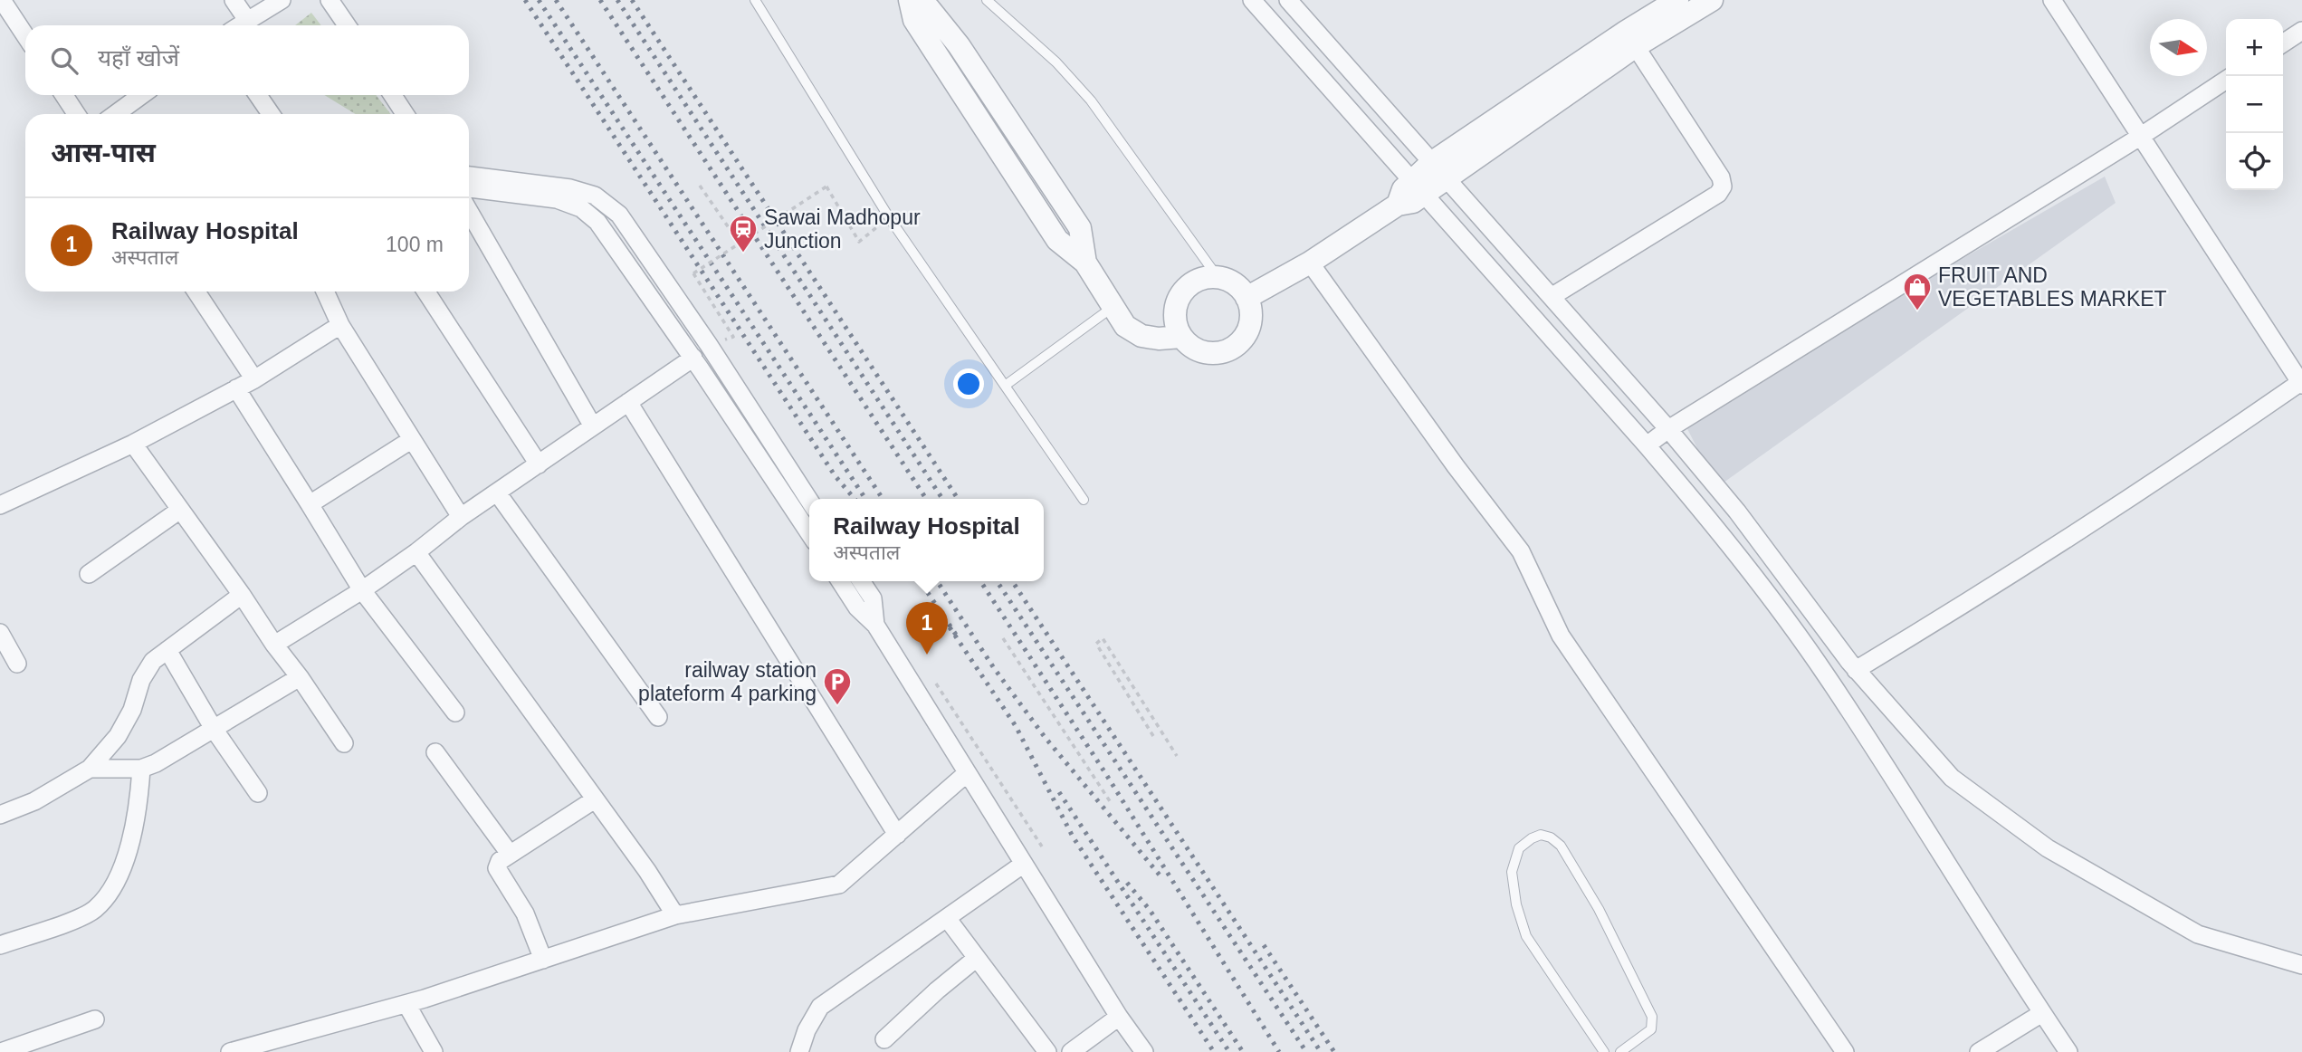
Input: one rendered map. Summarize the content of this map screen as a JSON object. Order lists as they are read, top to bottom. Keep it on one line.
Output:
{"places":{"station":["Sawai Madhopur Junction"],"shop":["FRUIT AND VEGETABLES MARKET"],"parking":["railway station plateform 4 parking"]},"north":"right","page":{"map_buttons":["+","−"],"search":"यहाँ खोजें","heading":"आस-पास","list":[{"mark":"1","name":"Railway Hospital","note":"अस्पताल","value":"100 m"}],"popup":["Railway Hospital","अस्पताल"],"pins":"1"}}
